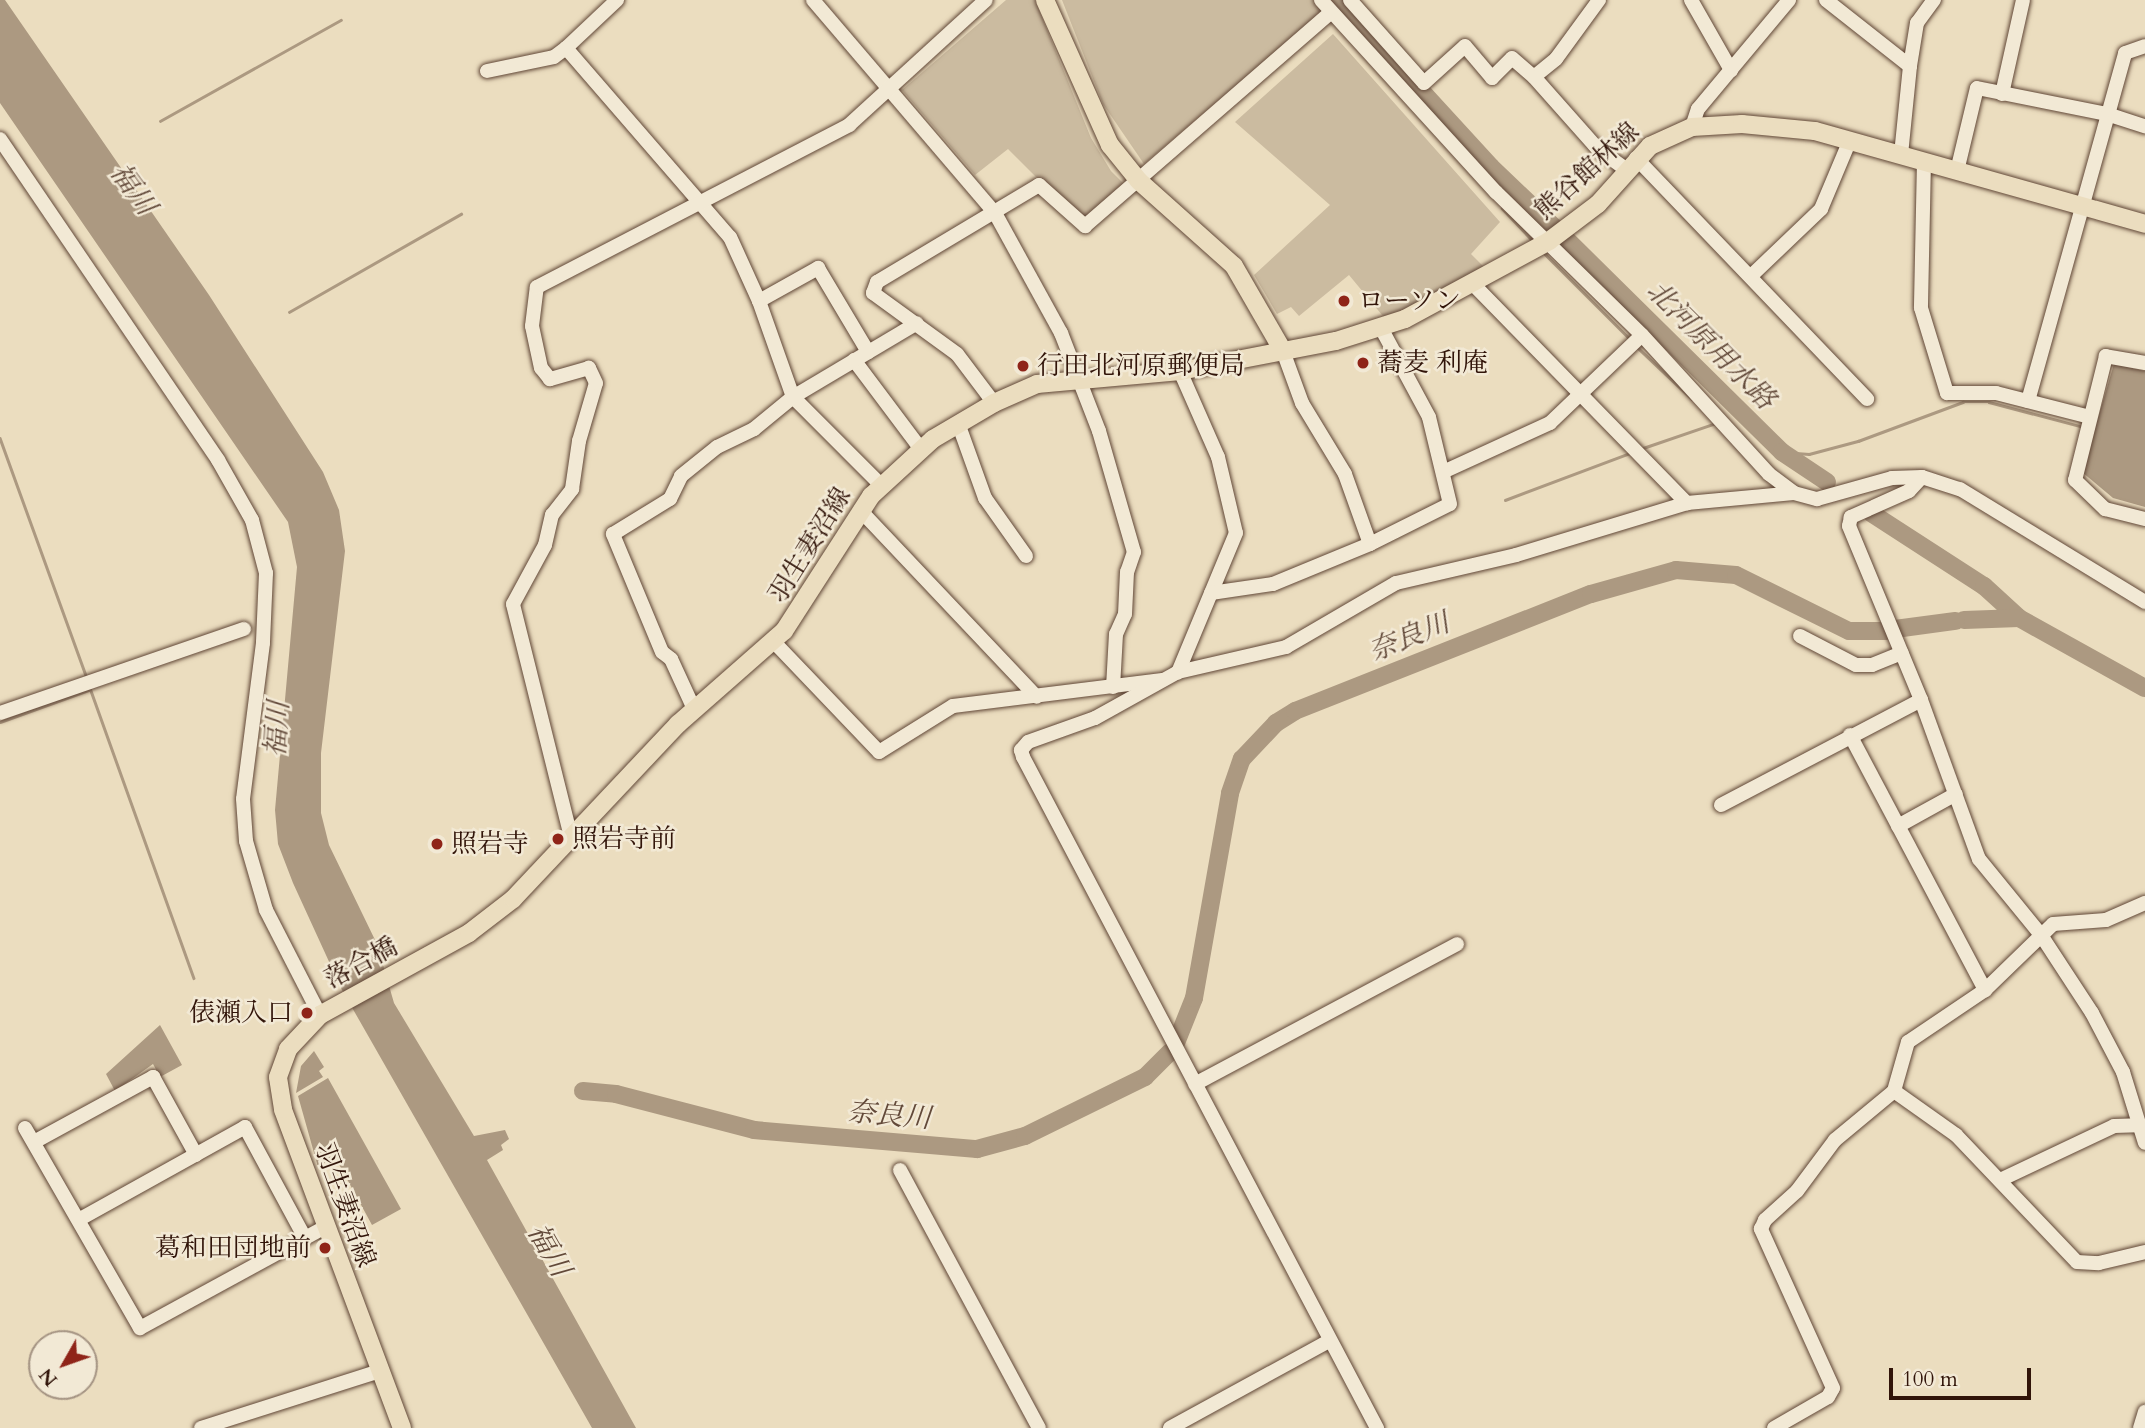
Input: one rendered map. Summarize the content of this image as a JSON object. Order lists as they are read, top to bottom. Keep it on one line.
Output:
{"streets":{"main road":["熊谷館林線","羽生妻沼線","落合橋"]},"crossings":[["熊谷館林線","羽生妻沼線"],["羽生妻沼線","落合橋"]],"water":["福川","北河原用水路","奈良川"],"places":["ローソン","蕎麦 利庵","行田北河原郵便局","照岩寺前","照岩寺","俵瀬入口","葛和田団地前"],"scale_bar":"100 m","north":"bottom left"}
